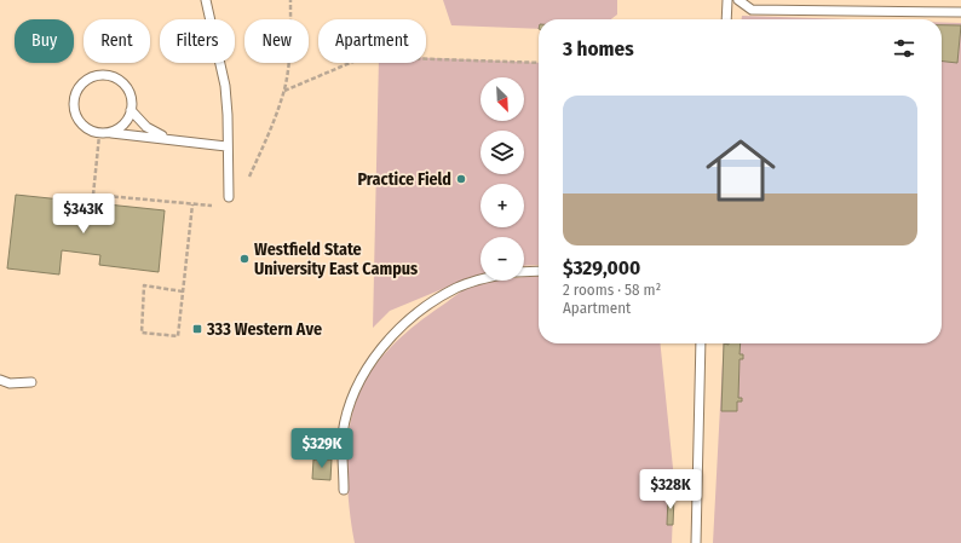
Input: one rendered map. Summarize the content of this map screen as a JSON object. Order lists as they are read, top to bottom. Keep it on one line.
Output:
{"places":{"other":["Practice Field","Westfield State University East Campus"],"transit":["333 Western Ave"]},"north":"bottom right","page":{"chip":["Buy","Rent","Filters","New","Apartment"],"heading":"3 homes","map_buttons":["+","−"],"list":[{"name":"$329,000","note":"2 rooms · 58 m² · Apartment"}],"price":["$343K","$329K","$328K"]}}
